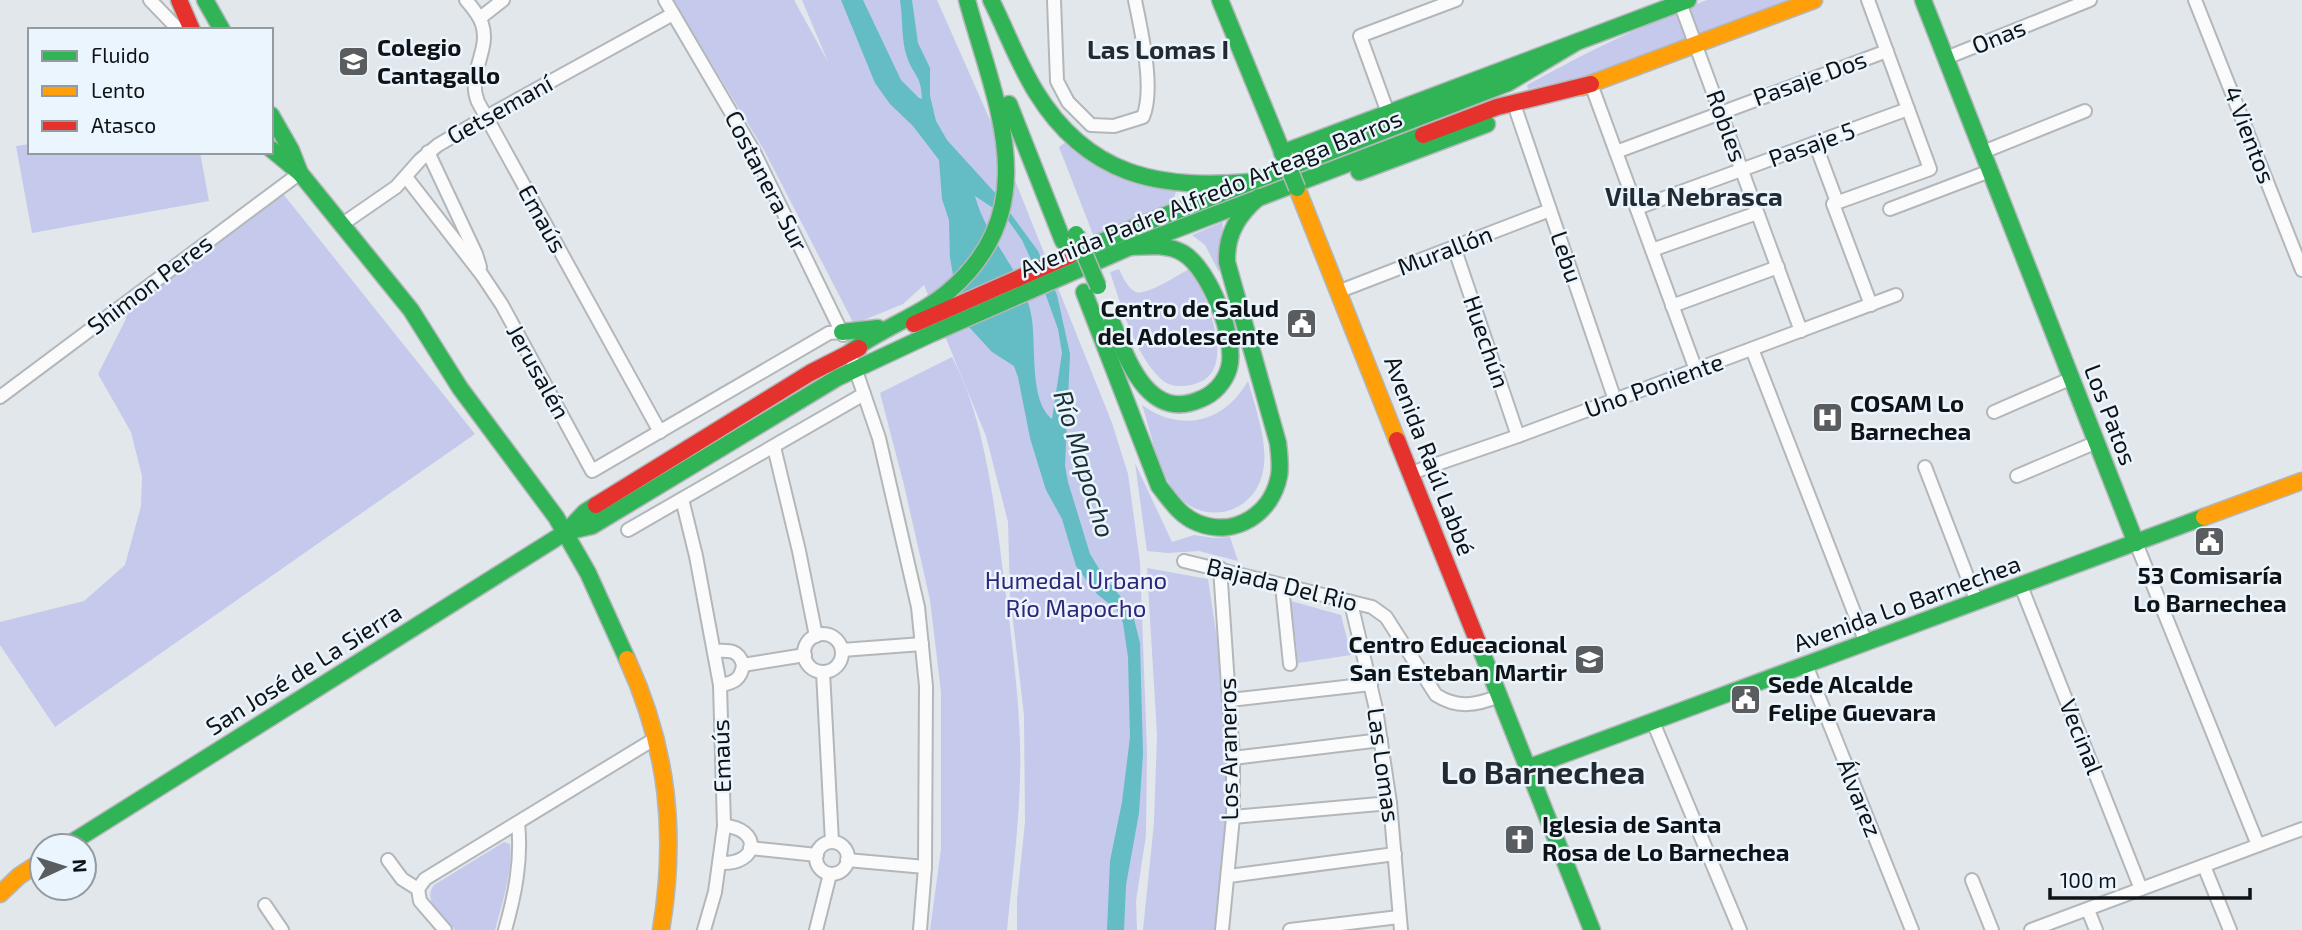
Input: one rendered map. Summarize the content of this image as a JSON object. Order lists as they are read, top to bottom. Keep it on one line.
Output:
{"streets":{"main road":["Avenida Padre Alfredo Arteaga Barros","Los Patos","Avenida Raúl Labbé","Avenida Lo Barnechea","San José de La Sierra"],"street":["Onas","Pasaje Dos","Getsemaní","Robles","4 Vientos","Pasaje 5","Costanera Sur","Emaús","Murallón","Lebu","Shimon Peres","Huechún","Jerusalén","Uno Poniente","Bajada Del Rio","Vecinal","Los Araneros","Las Lomas","Álvarez"]},"crossings":[["Onas","Los Patos"],["Pasaje Dos","Robles"],["Getsemaní","Costanera Sur"],["Getsemaní","Emaús"],["Getsemaní","Jerusalén"],["Robles","Pasaje 5"],["Robles","Avenida Padre Alfredo Arteaga Barros"],["Robles","Uno Poniente"],["Costanera Sur","Avenida Padre Alfredo Arteaga Barros"],["Costanera Sur","San José de La Sierra"],["Avenida Padre Alfredo Arteaga Barros","Lebu"],["Avenida Padre Alfredo Arteaga Barros","Avenida Raúl Labbé"],["Avenida Padre Alfredo Arteaga Barros","San José de La Sierra"],["Emaús","Jerusalén"],["Murallón","Lebu"],["Murallón","Huechún"],["Murallón","Avenida Raúl Labbé"],["Lebu","Uno Poniente"],["Huechún","Uno Poniente"],["Uno Poniente","Avenida Raúl Labbé"],["Los Patos","Avenida Lo Barnechea"],["Avenida Raúl Labbé","Bajada Del Rio"],["Avenida Raúl Labbé","Avenida Lo Barnechea"],["Bajada Del Rio","Los Araneros"],["Bajada Del Rio","Las Lomas"],["Avenida Lo Barnechea","Vecinal"],["Avenida Lo Barnechea","Álvarez"]],"districts":["Las Lomas I","Villa Nebrasca","Lo Barnechea"],"water":["Río Mapocho"],"parks":["Humedal Urbano Río Mapocho"],"places":{"school or university":["Colegio Cantagallo","Centro Educacional San Esteban Martir"],"public building":["Centro de Salud del Adolescente","53 Comisaría Lo Barnechea","Sede Alcalde Felipe Guevara"],"hospital":["COSAM Lo Barnechea"],"church":["Iglesia de Santa Rosa de Lo Barnechea"]},"legend":["Fluido","Lento","Atasco"],"scale_bar":"100 m","north":"right"}
